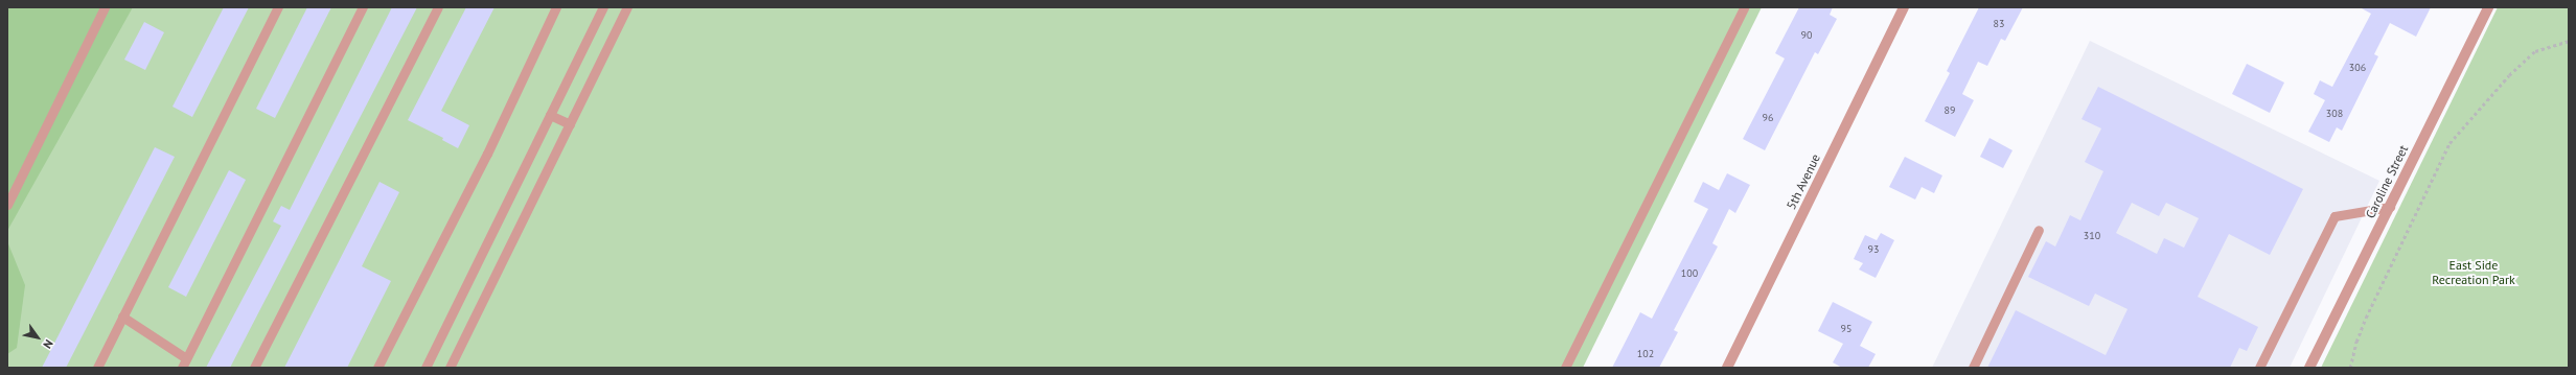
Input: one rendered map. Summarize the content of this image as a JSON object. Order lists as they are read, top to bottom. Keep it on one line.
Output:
{"streets":{"street":["5th Avenue","Caroline Street"]},"parks":["East Side Recreation Park"],"house_numbers":["83","90","306","89","308","96","310","93","100","95","102"],"north":"bottom right"}
